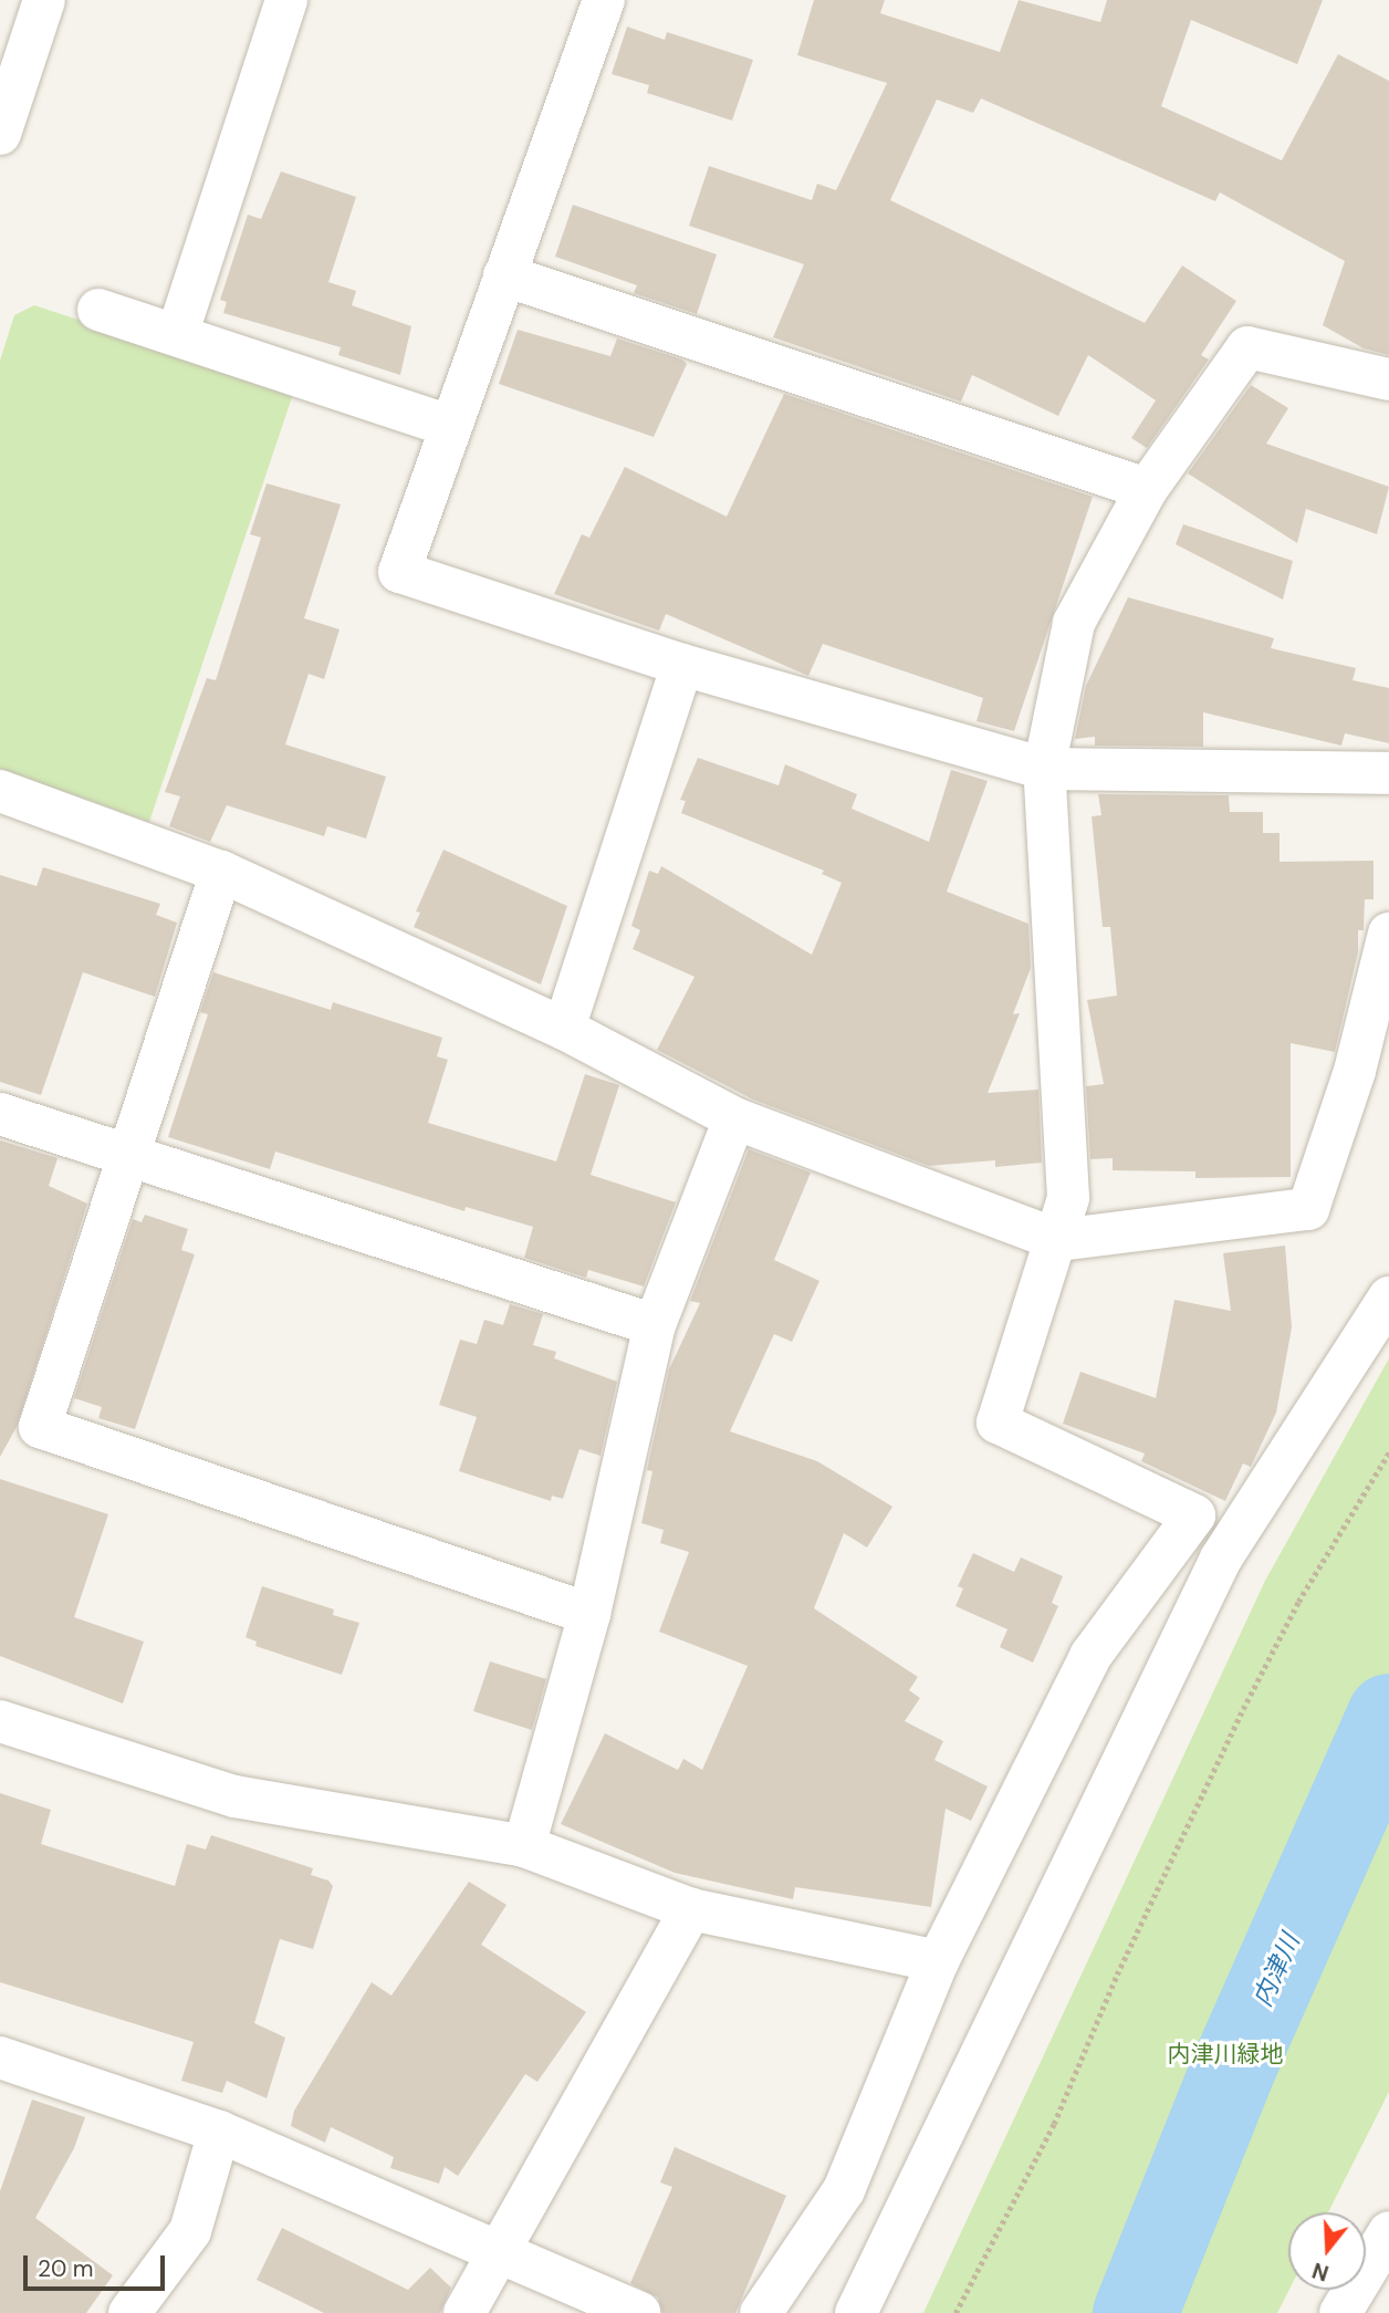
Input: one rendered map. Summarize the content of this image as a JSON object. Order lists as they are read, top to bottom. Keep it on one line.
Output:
{"water":["内津川"],"parks":["内津川緑地"],"scale_bar":"20 m","north":"bottom"}
